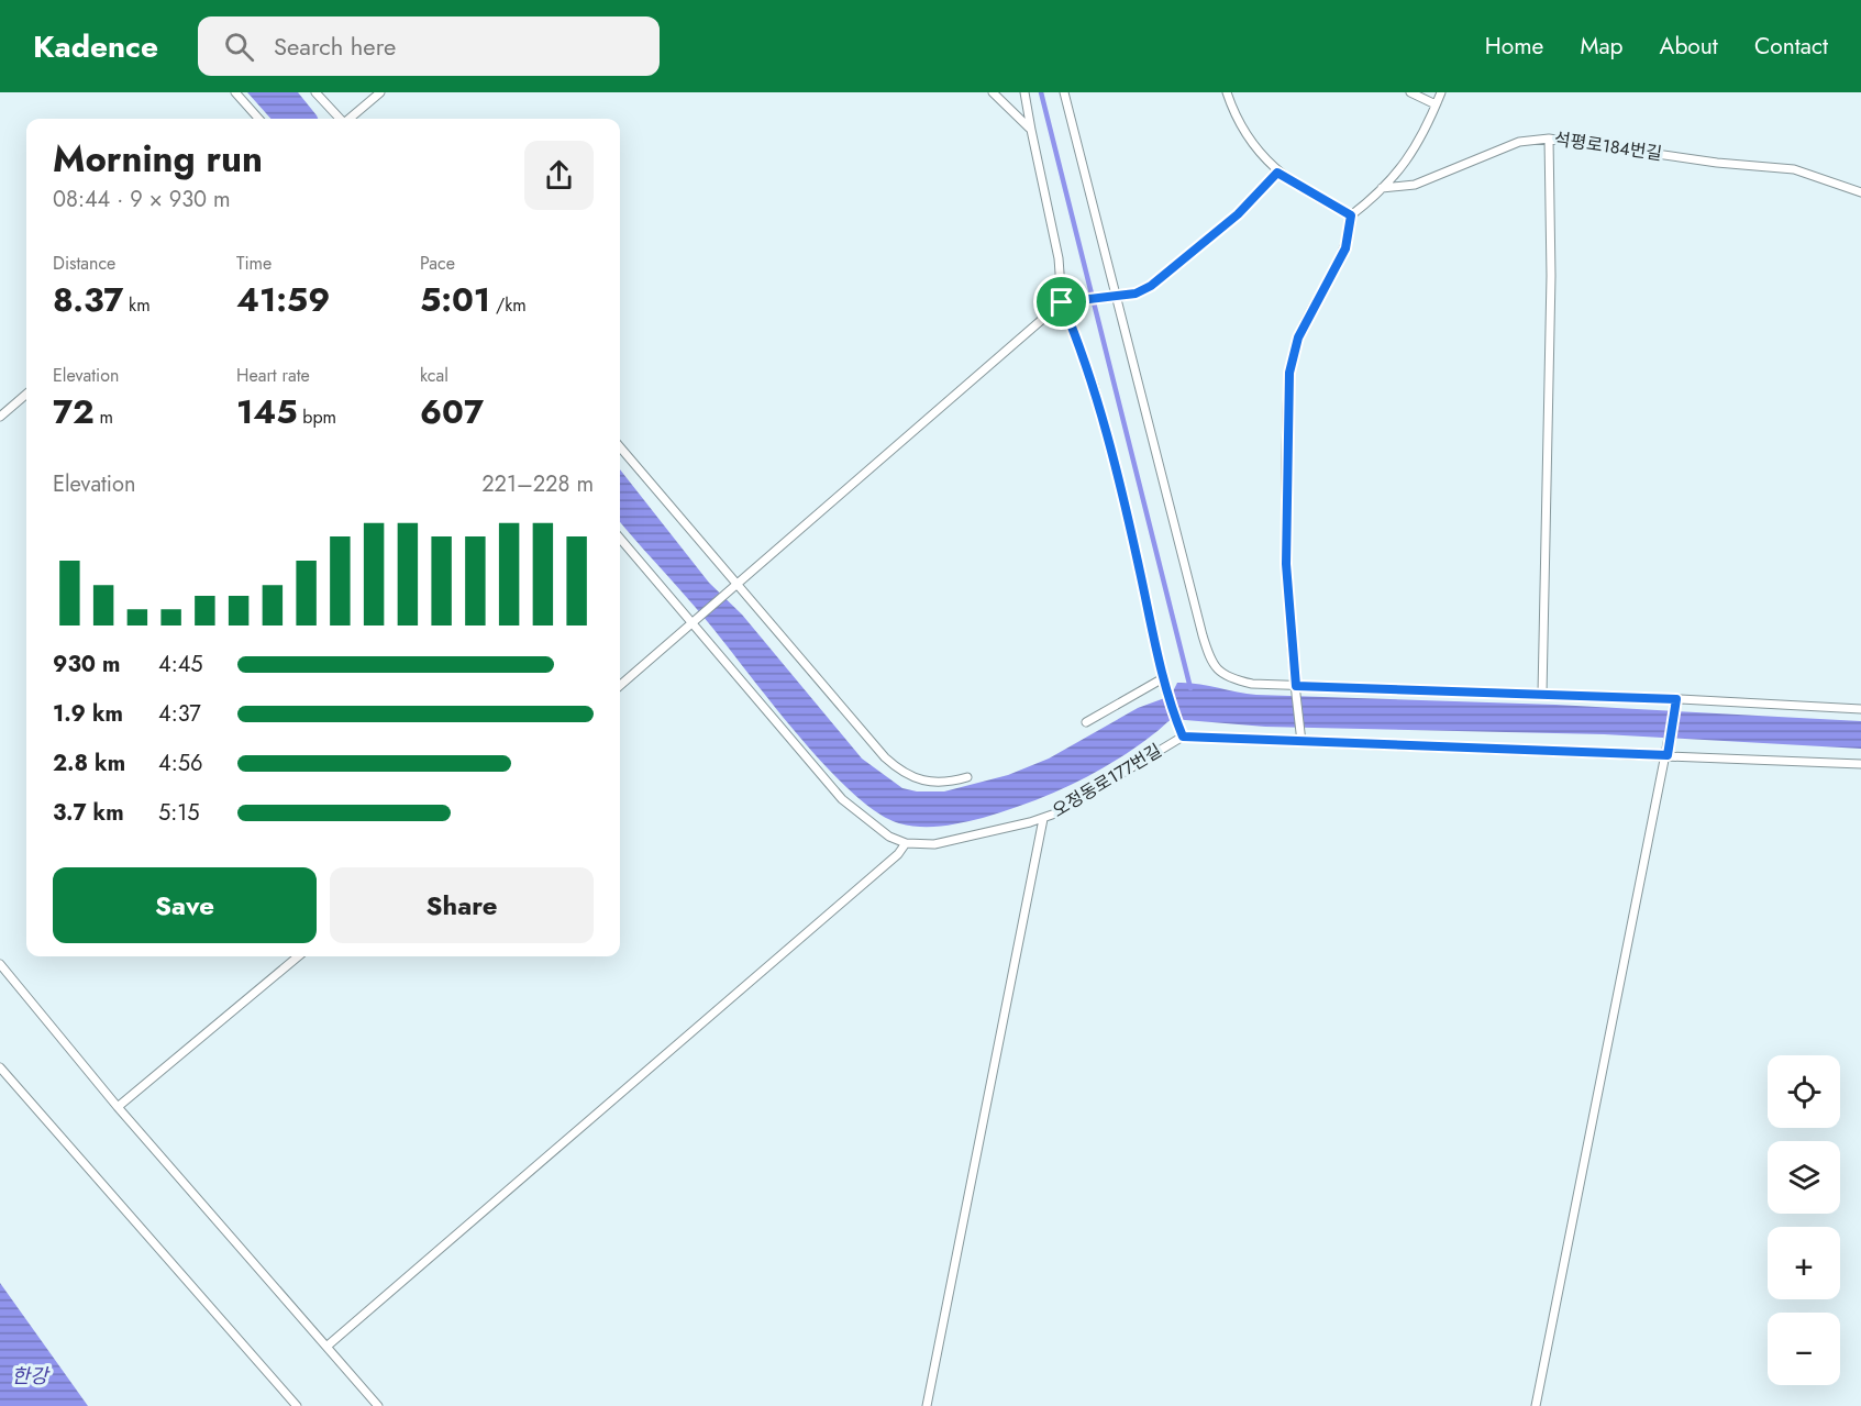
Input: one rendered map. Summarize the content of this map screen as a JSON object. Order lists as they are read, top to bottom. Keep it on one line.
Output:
{"streets":{"lane":["석평로184번길","오정동로177번길"]},"water":["한강"],"page":{"header":"Kadence","search":"Search here","nav":["Home","Map","About","Contact"],"heading":["Morning run","08:44 · 9 × 930 m"],"stats":[["Distance","8.37 km"],["Time","41:59"],["Pace","5:01 /km"],["Elevation","72 m"],["Heart rate","145 bpm"],["kcal","607"]],"chart":["Elevation","221–228 m"],"list":[{"name":"930 m","note":"4:45"},{"name":"1.9 km","note":"4:37"},{"name":"2.8 km","note":"4:56"},{"name":"3.7 km","note":"5:15"}],"buttons":["Save","Share"],"map_buttons":["+","−"]}}
